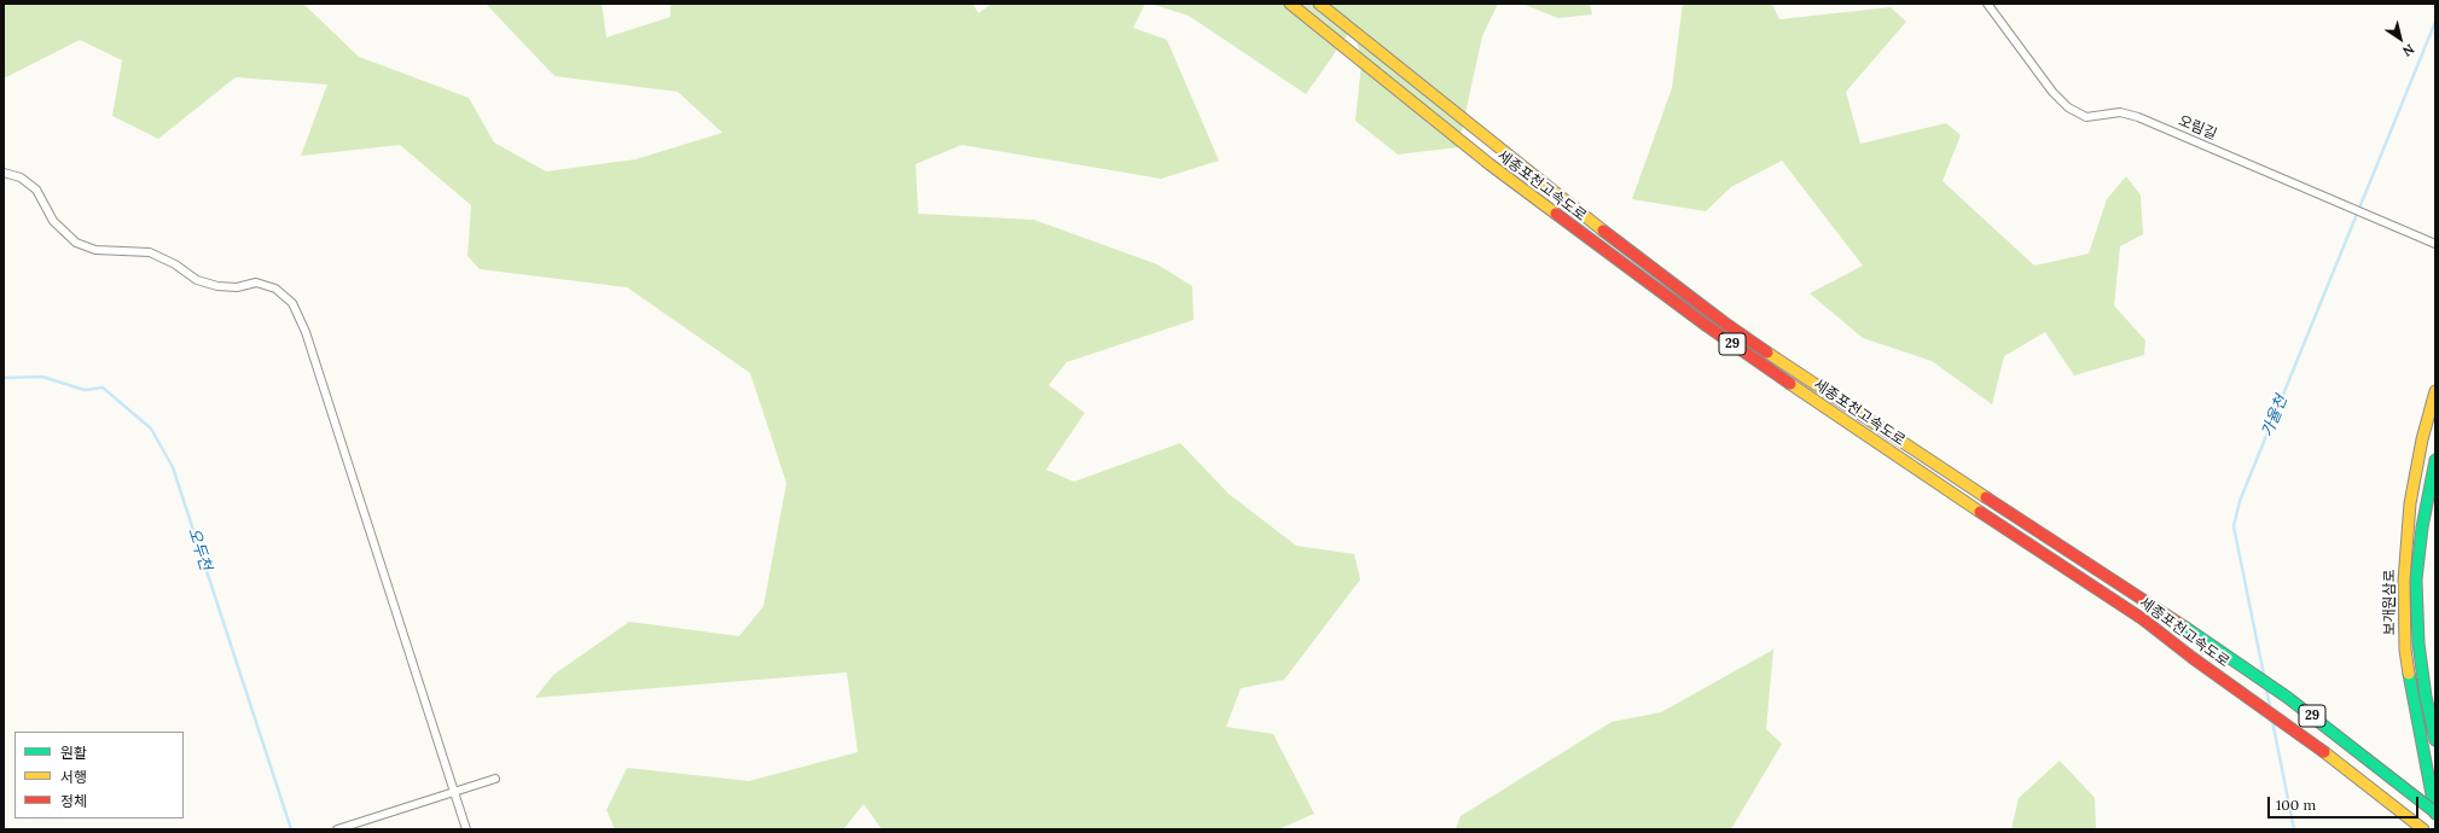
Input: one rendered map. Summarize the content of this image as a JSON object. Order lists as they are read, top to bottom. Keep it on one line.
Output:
{"streets":{"main road":["세종포천고속도로","29","보개원삼로"],"street":["오림길"]},"crossings":[["세종포천고속도로","보개원삼로"]],"water":["가율천","오두천"],"legend":["원활","서행","정체"],"scale_bar":"100 m","north":"bottom right"}
